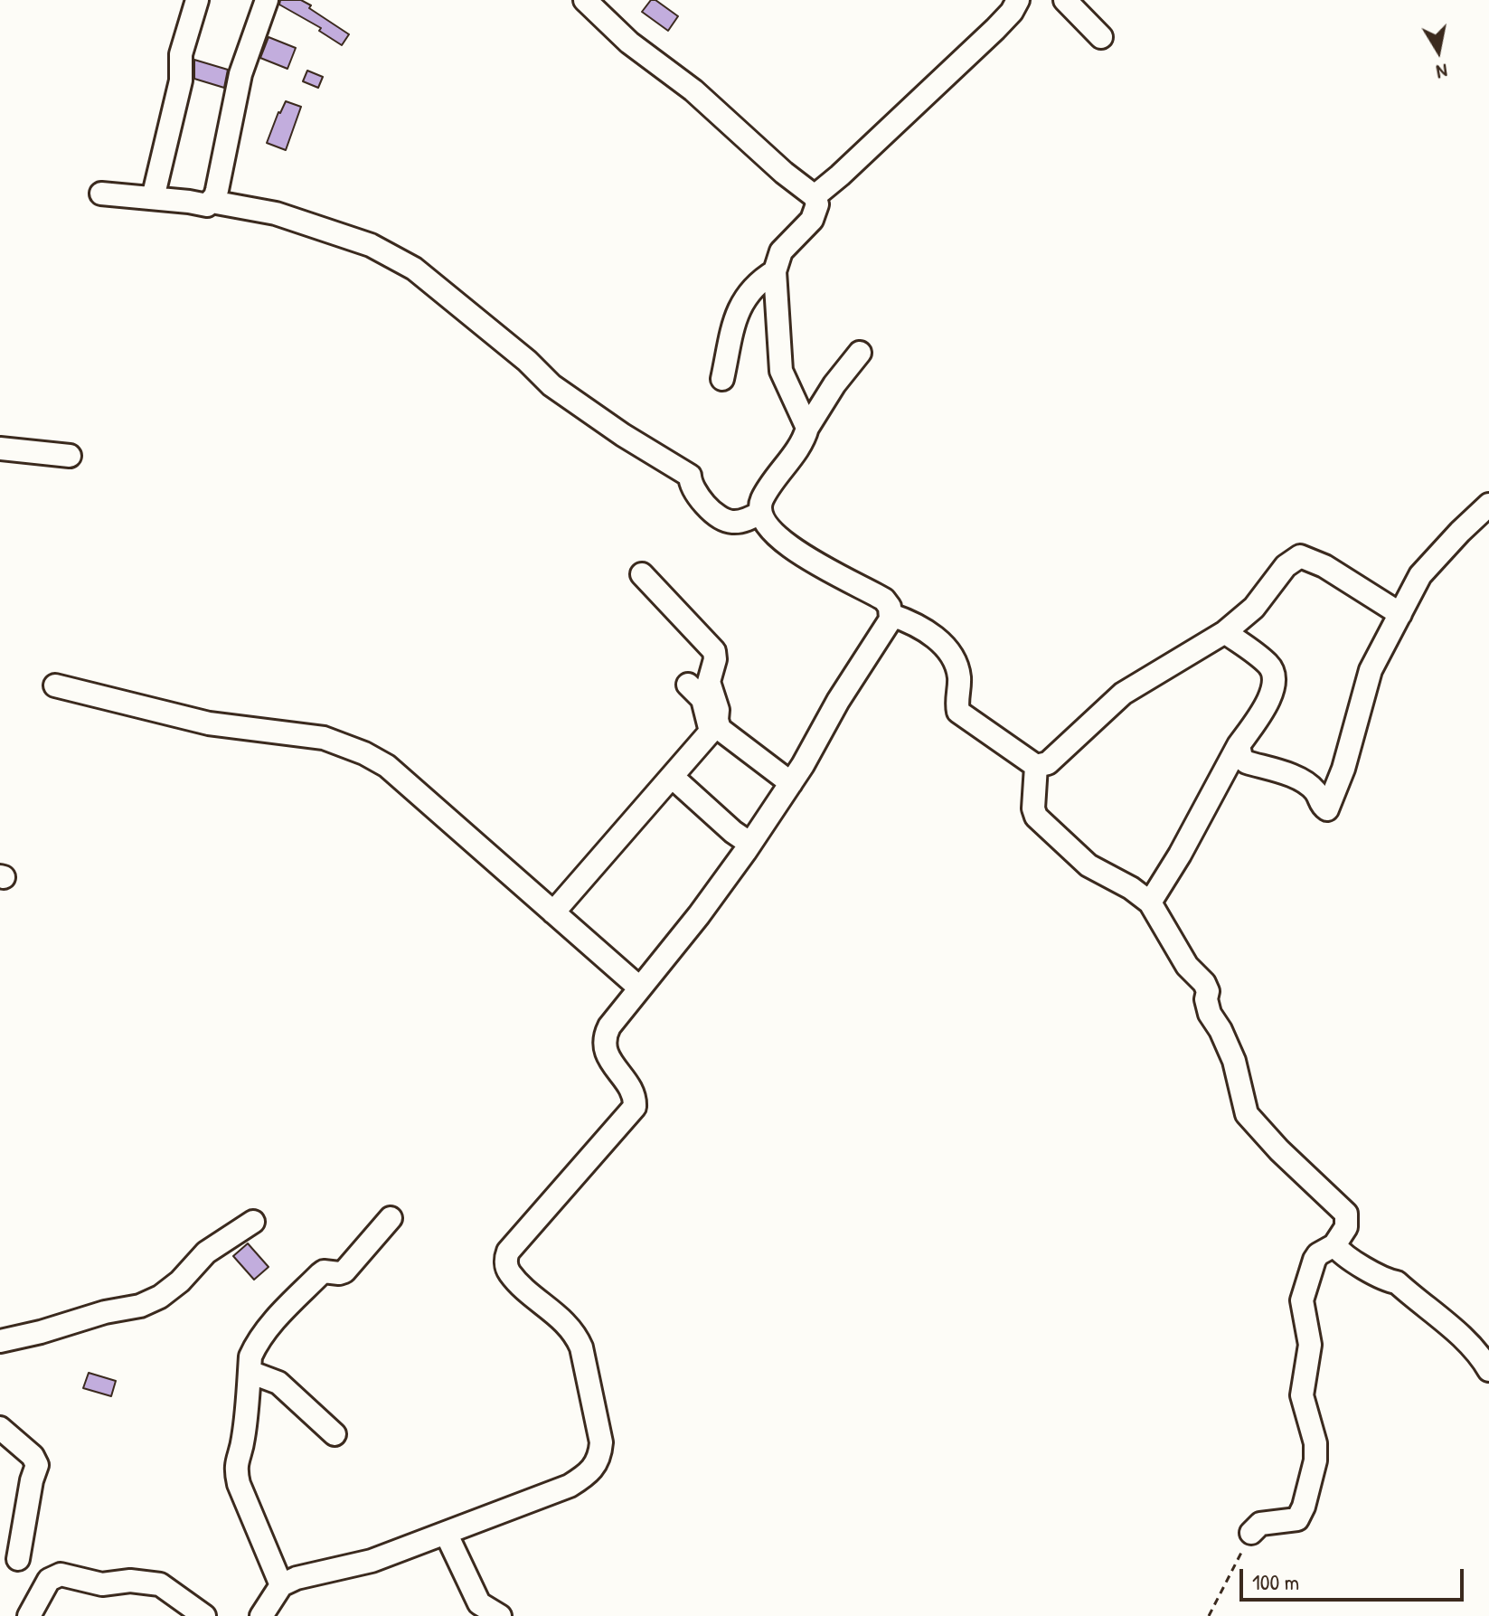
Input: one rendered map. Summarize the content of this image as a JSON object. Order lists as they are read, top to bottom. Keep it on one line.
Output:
{"scale_bar":"100 m","north":"bottom"}
